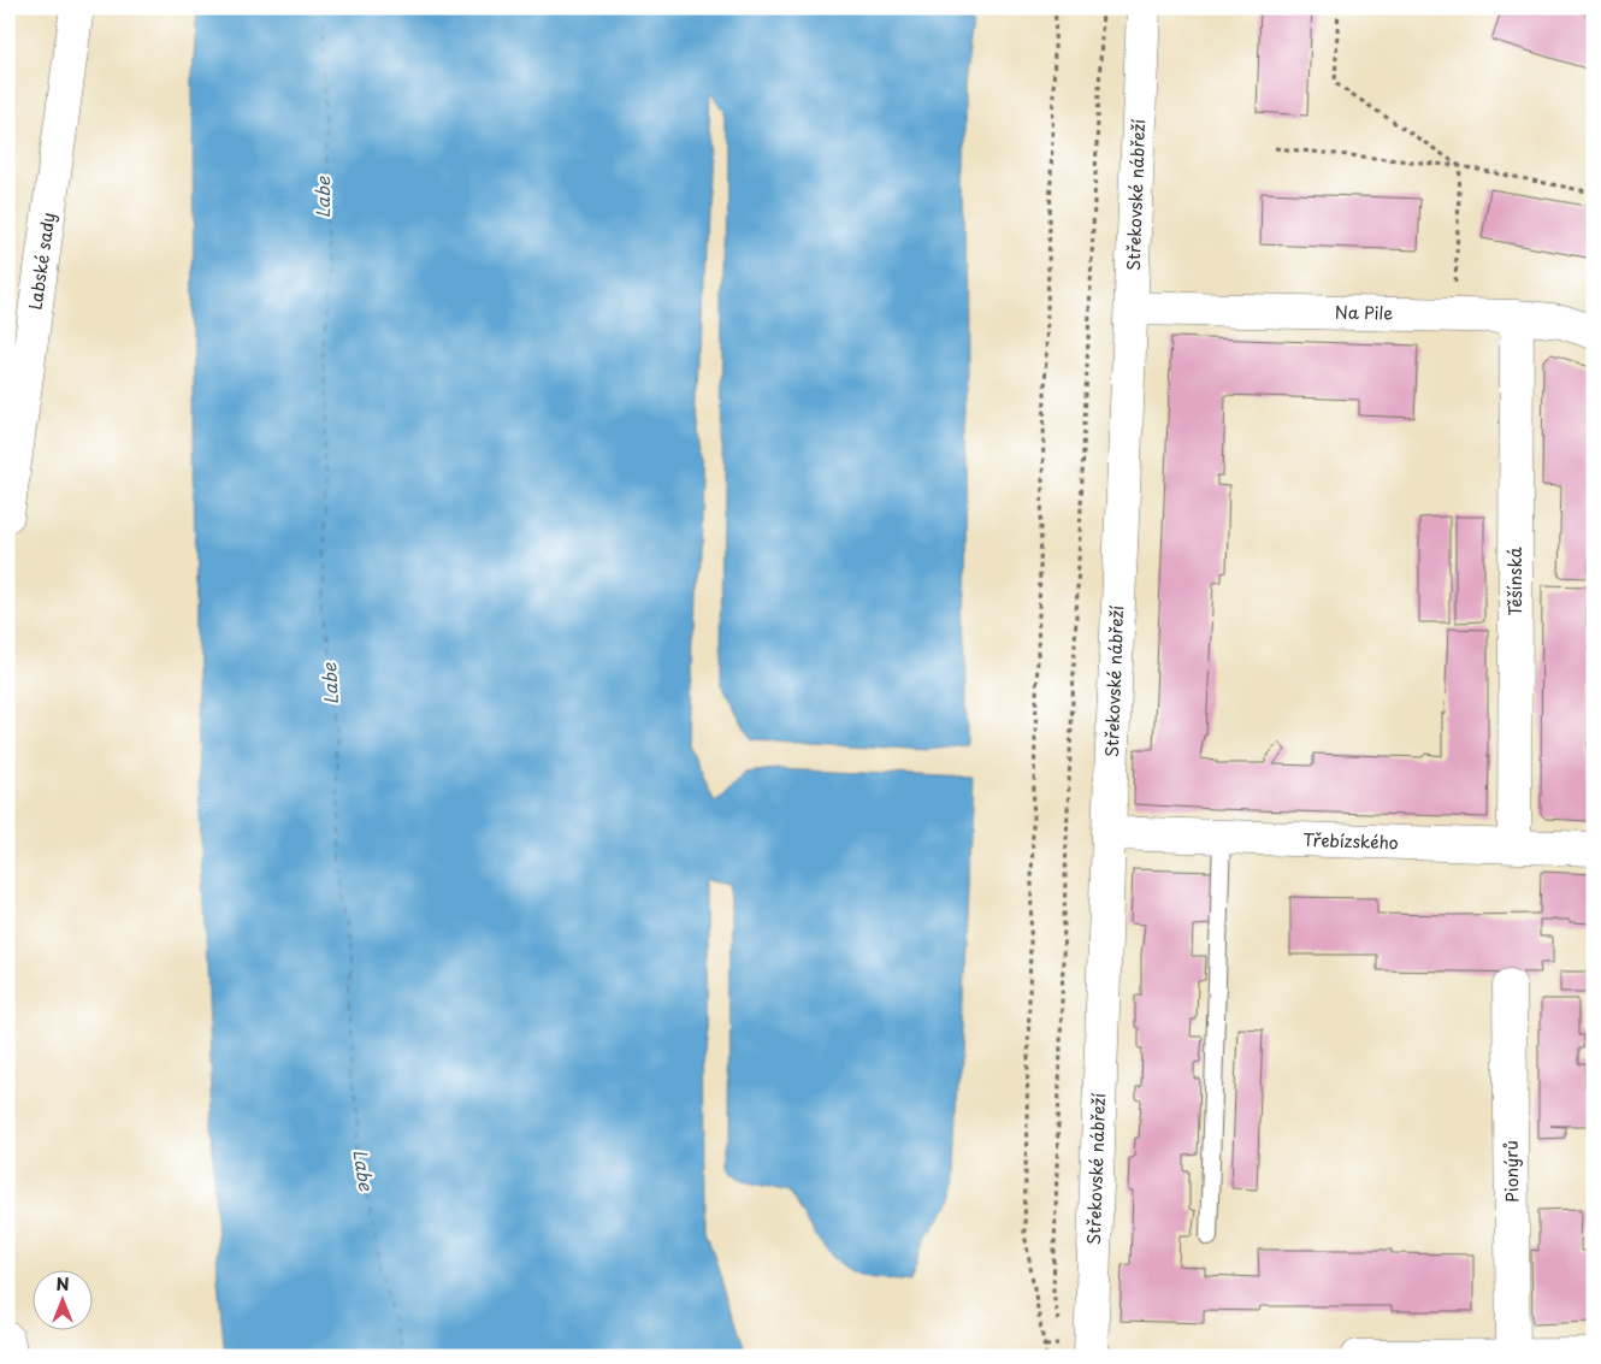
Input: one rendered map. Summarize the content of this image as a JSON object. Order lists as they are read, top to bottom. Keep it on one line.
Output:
{"streets":{"street":["Střekovské nábřeží","Labské sady","Na Pile","Těšínská","Třebízského","Pionýrů"]},"crossings":[["Střekovské nábřeží","Na Pile"],["Střekovské nábřeží","Třebízského"],["Na Pile","Těšínská"],["Těšínská","Třebízského"]],"water":["Labe"],"north":"top"}
